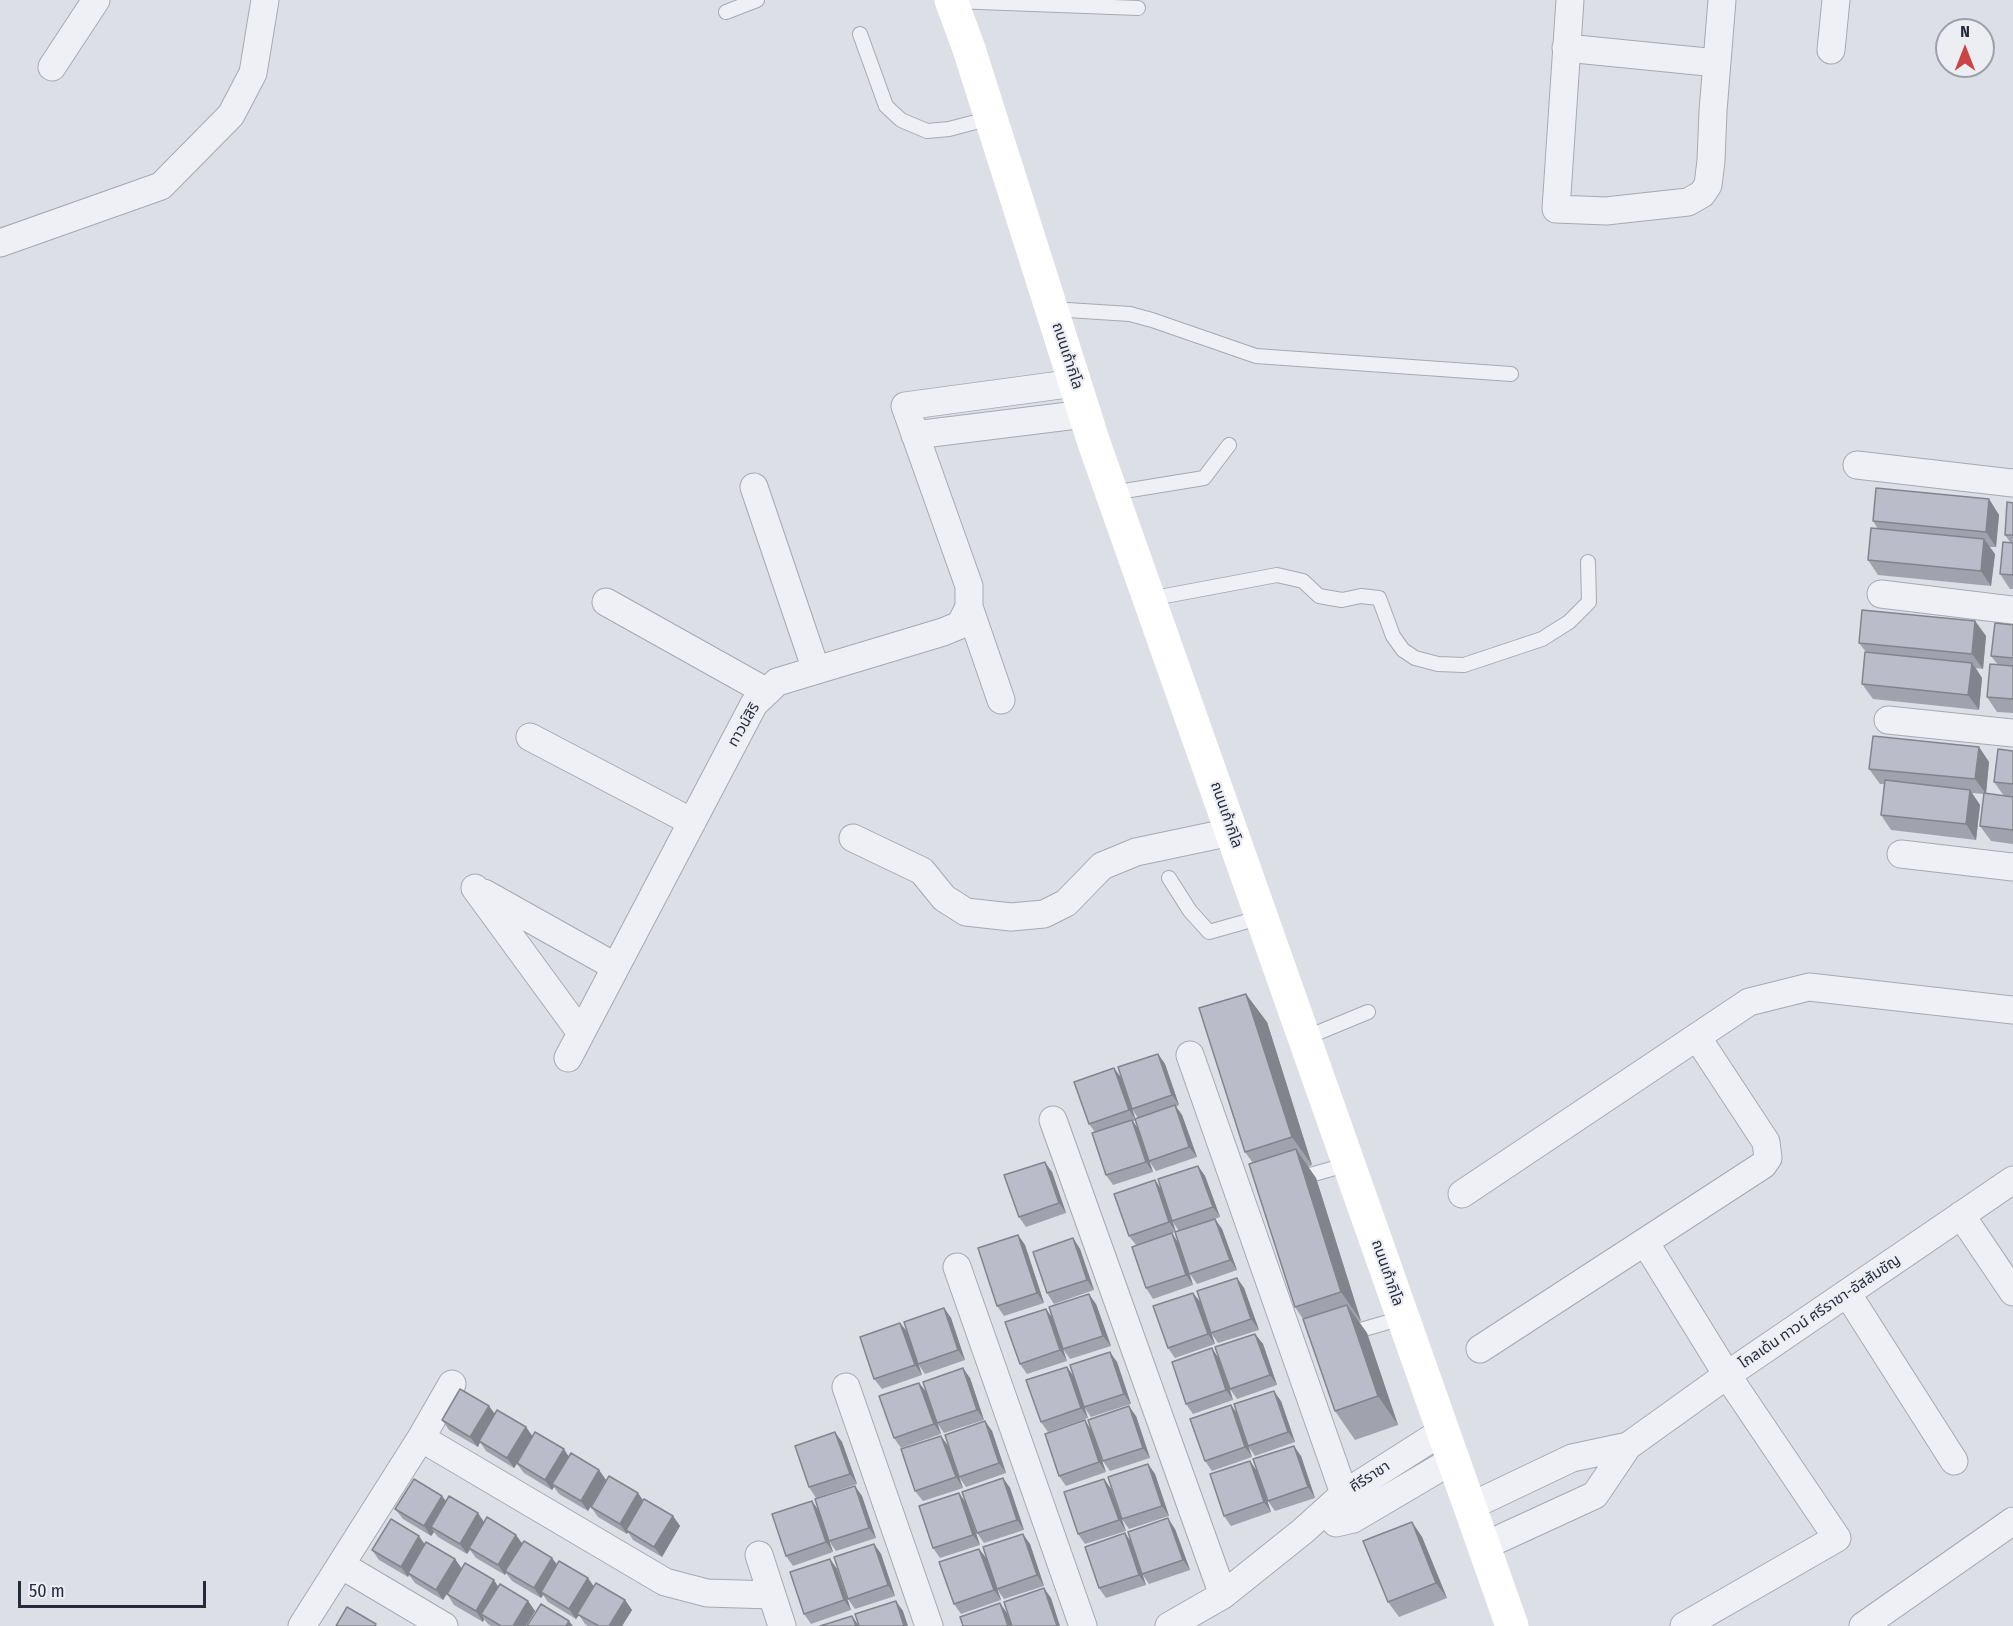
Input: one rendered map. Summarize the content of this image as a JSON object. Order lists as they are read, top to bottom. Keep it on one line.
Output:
{"streets":{"main road":["ถนนเก้ากิโล"],"street":["ทาวน์สิริ","โกลเด้น ทาวน์ ศรีราชา-อัสสัมชัญ","คีรีราชา"]},"crossings":[["ถนนเก้ากิโล","โกลเด้น ทาวน์ ศรีราชา-อัสสัมชัญ"],["ถนนเก้ากิโล","คีรีราชา"]],"scale_bar":"50 m","north":"top"}
